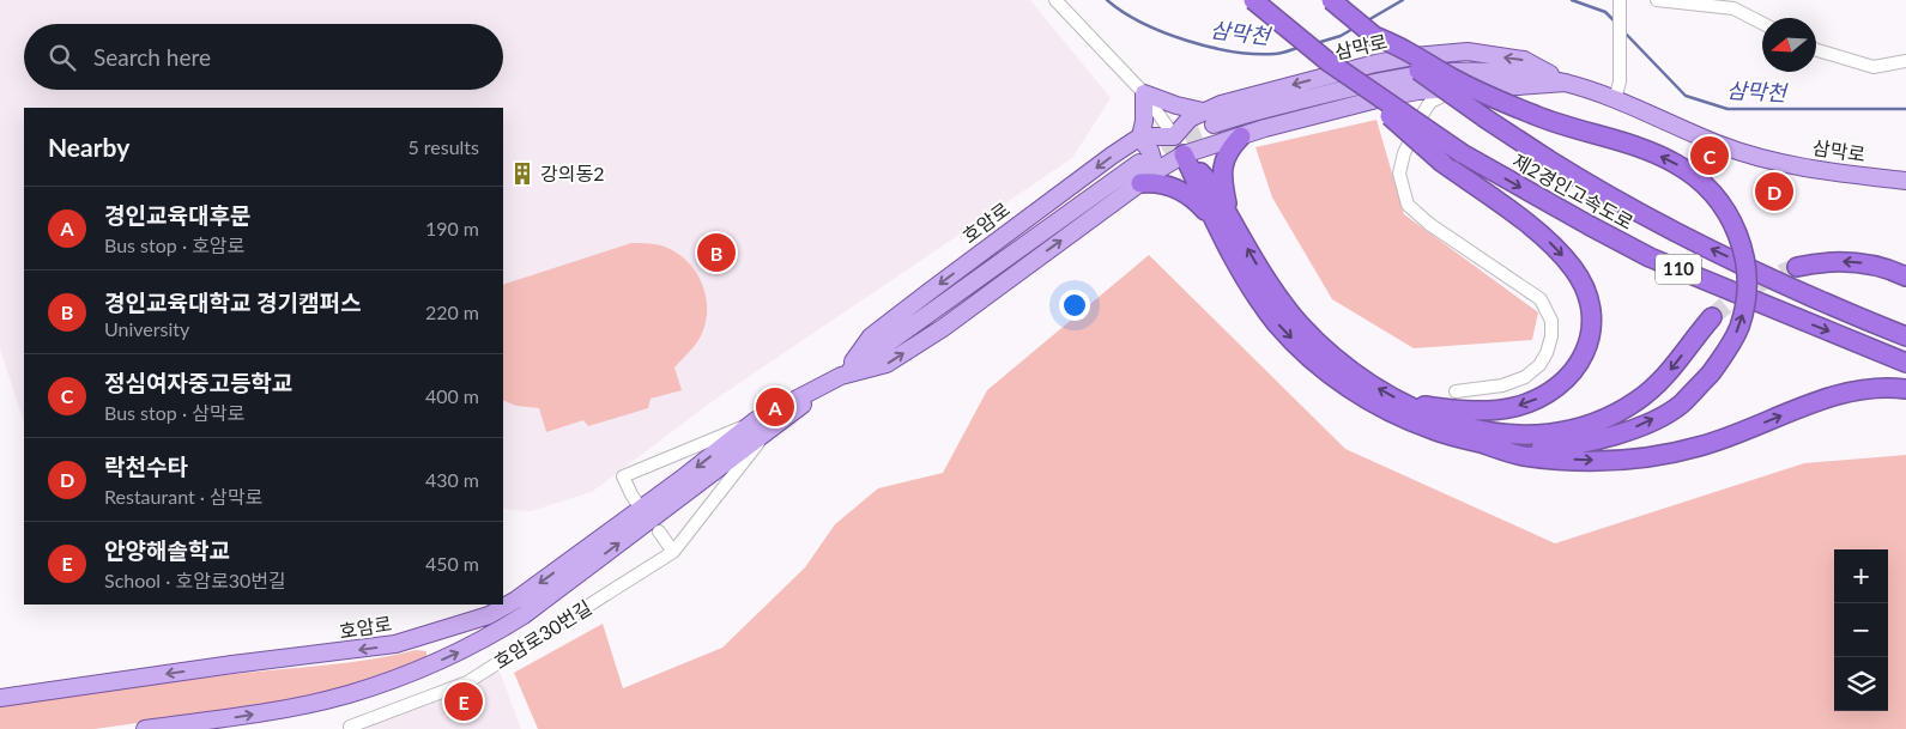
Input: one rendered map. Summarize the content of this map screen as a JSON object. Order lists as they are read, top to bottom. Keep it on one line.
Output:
{"streets":{"highway":["제2경인고속도로","110"],"main road":["삼막로","호암로"],"street":["호암로30번길"]},"crossings":[["삼막로","호암로"],["호암로","호암로30번길"]],"water":["삼막천"],"places":{"building":["강의동2"]},"north":"left","page":{"search":"Search here","heading":["Nearby","5 results"],"pins":["C","D","B","A","E"],"list":[{"mark":"A","name":"경인교육대후문","note":"Bus stop · 호암로","value":"190 m"},{"mark":"B","name":"경인교육대학교 경기캠퍼스","note":"University","value":"220 m"},{"mark":"C","name":"정심여자중고등학교","note":"Bus stop · 삼막로","value":"400 m"},{"mark":"D","name":"락천수타","note":"Restaurant · 삼막로","value":"430 m"},{"mark":"E","name":"안양해솔학교","note":"School · 호암로30번길","value":"450 m"}],"map_buttons":["+","−"]}}
